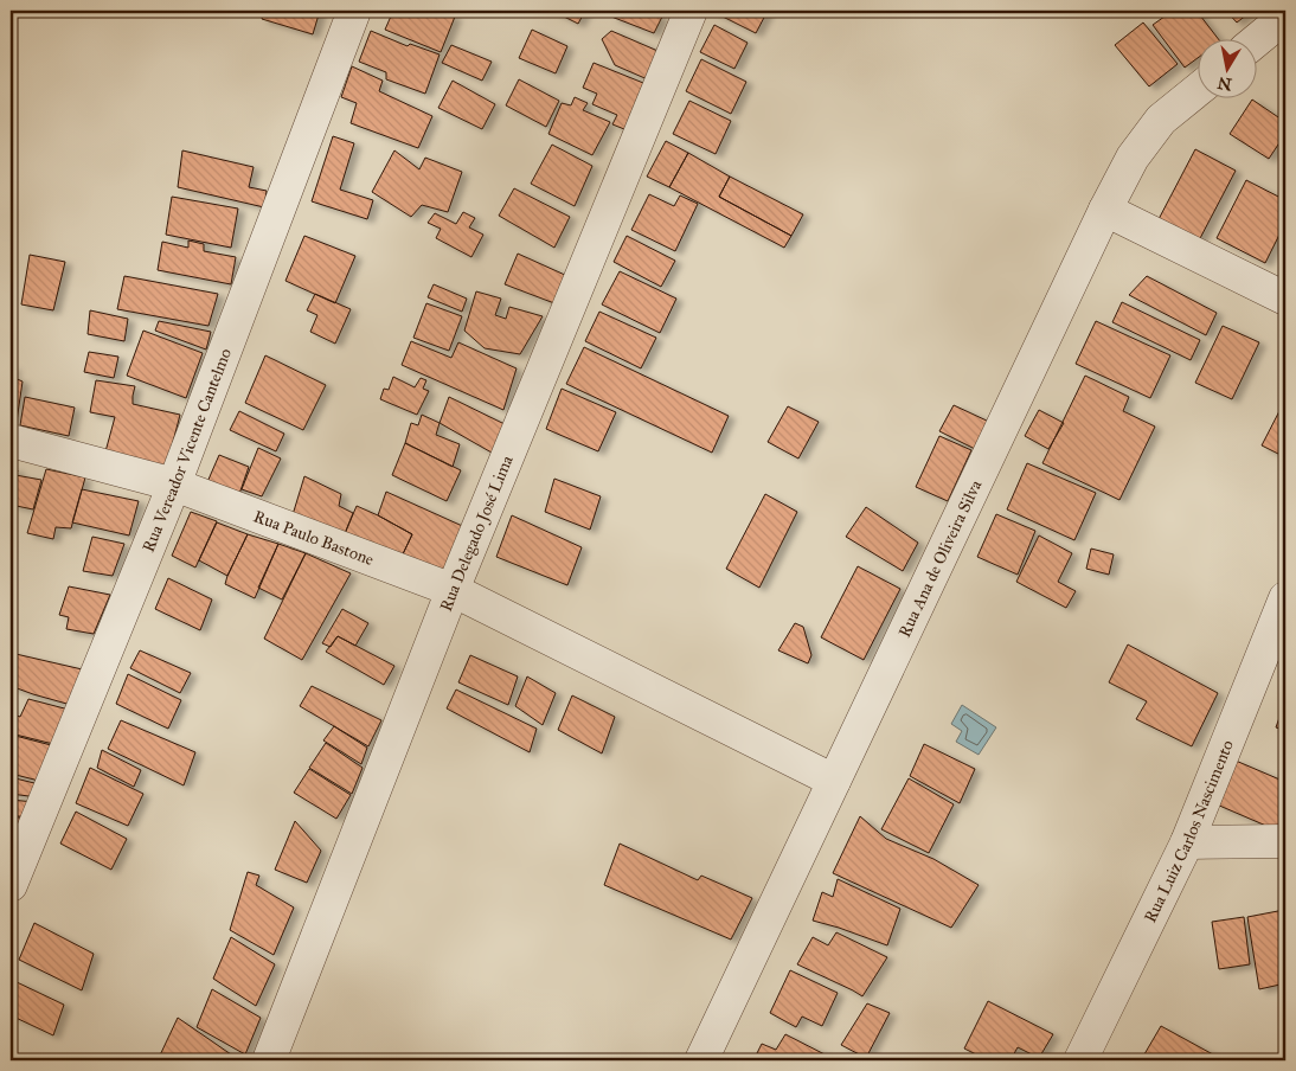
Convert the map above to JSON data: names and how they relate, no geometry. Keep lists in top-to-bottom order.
{
  "streets": {
    "street": [
      "Rua Vereador Vicente Cantelmo",
      "Rua Delegado José Lima",
      "Rua Paulo Bastone",
      "Rua Ana de Oliveira Silva",
      "Rua Luiz Carlos Nascimento"
    ]
  },
  "crossings": [
    ["Rua Vereador Vicente Cantelmo", "Rua Paulo Bastone"],
    ["Rua Delegado José Lima", "Rua Paulo Bastone"],
    ["Rua Paulo Bastone", "Rua Ana de Oliveira Silva"]
  ],
  "north": "bottom"
}
